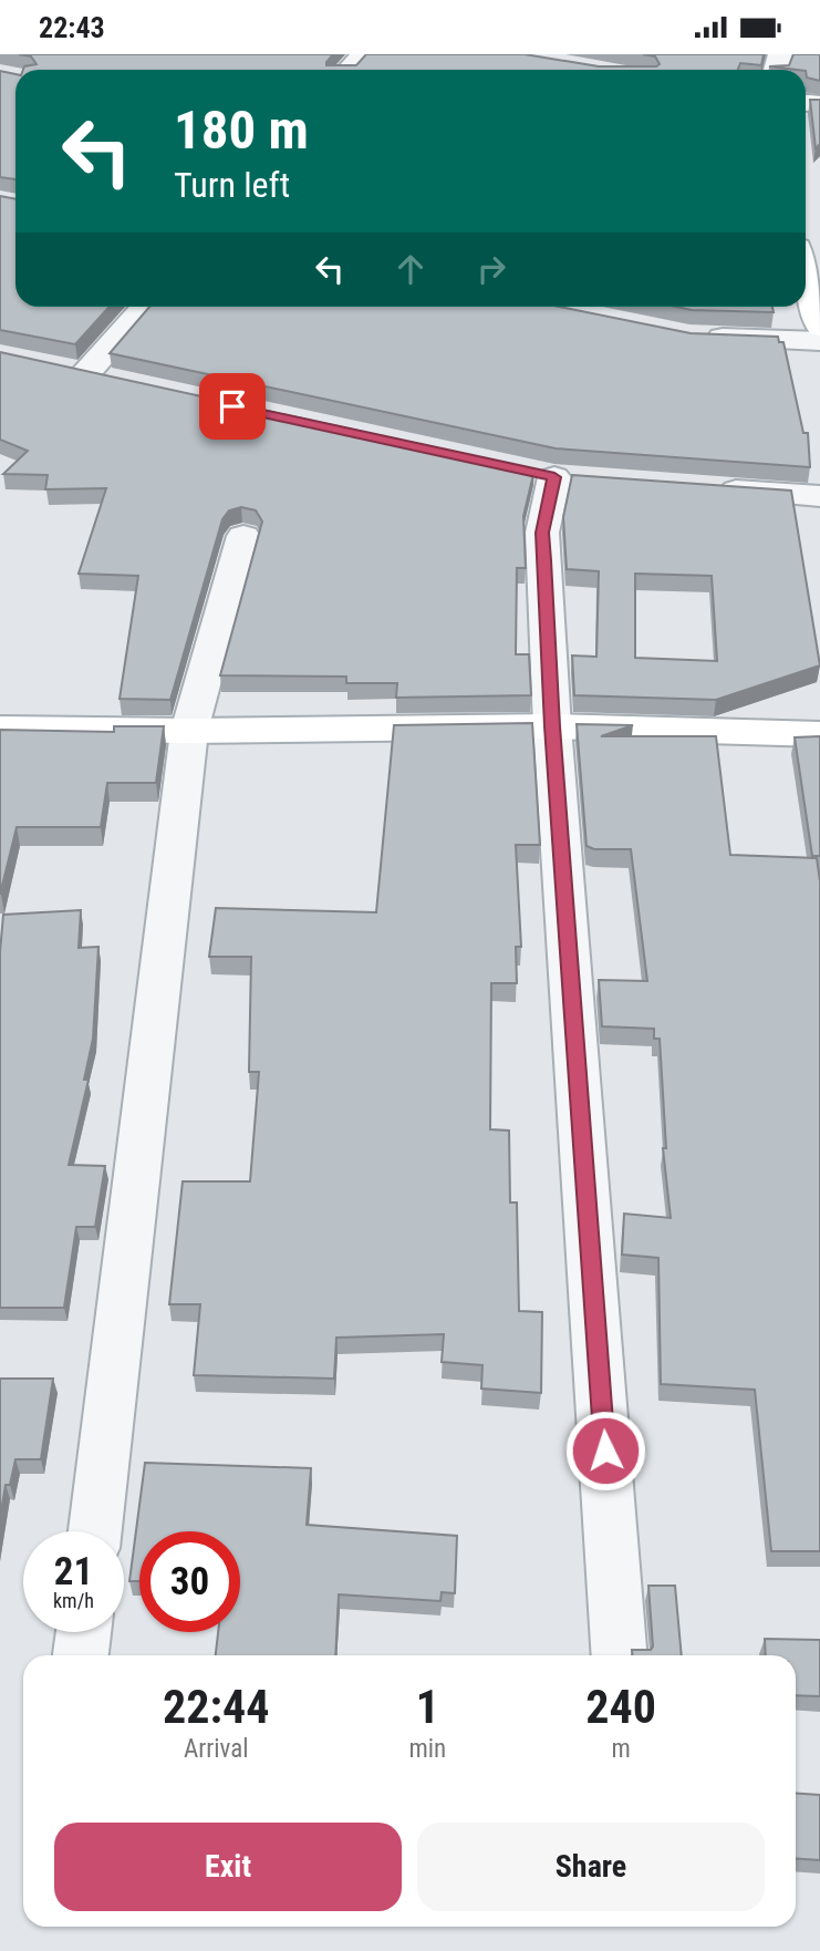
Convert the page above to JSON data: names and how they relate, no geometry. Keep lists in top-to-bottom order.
{
  "page": {
    "status": "22:43",
    "turn": ["180 m", "Turn left"],
    "speed": "21 km/h",
    "limit": "30",
    "eta": [
      "22:44",
      "Arrival",
      "1",
      "min",
      "240",
      "m"
    ],
    "buttons": ["Exit", "Share"]
  }
}
